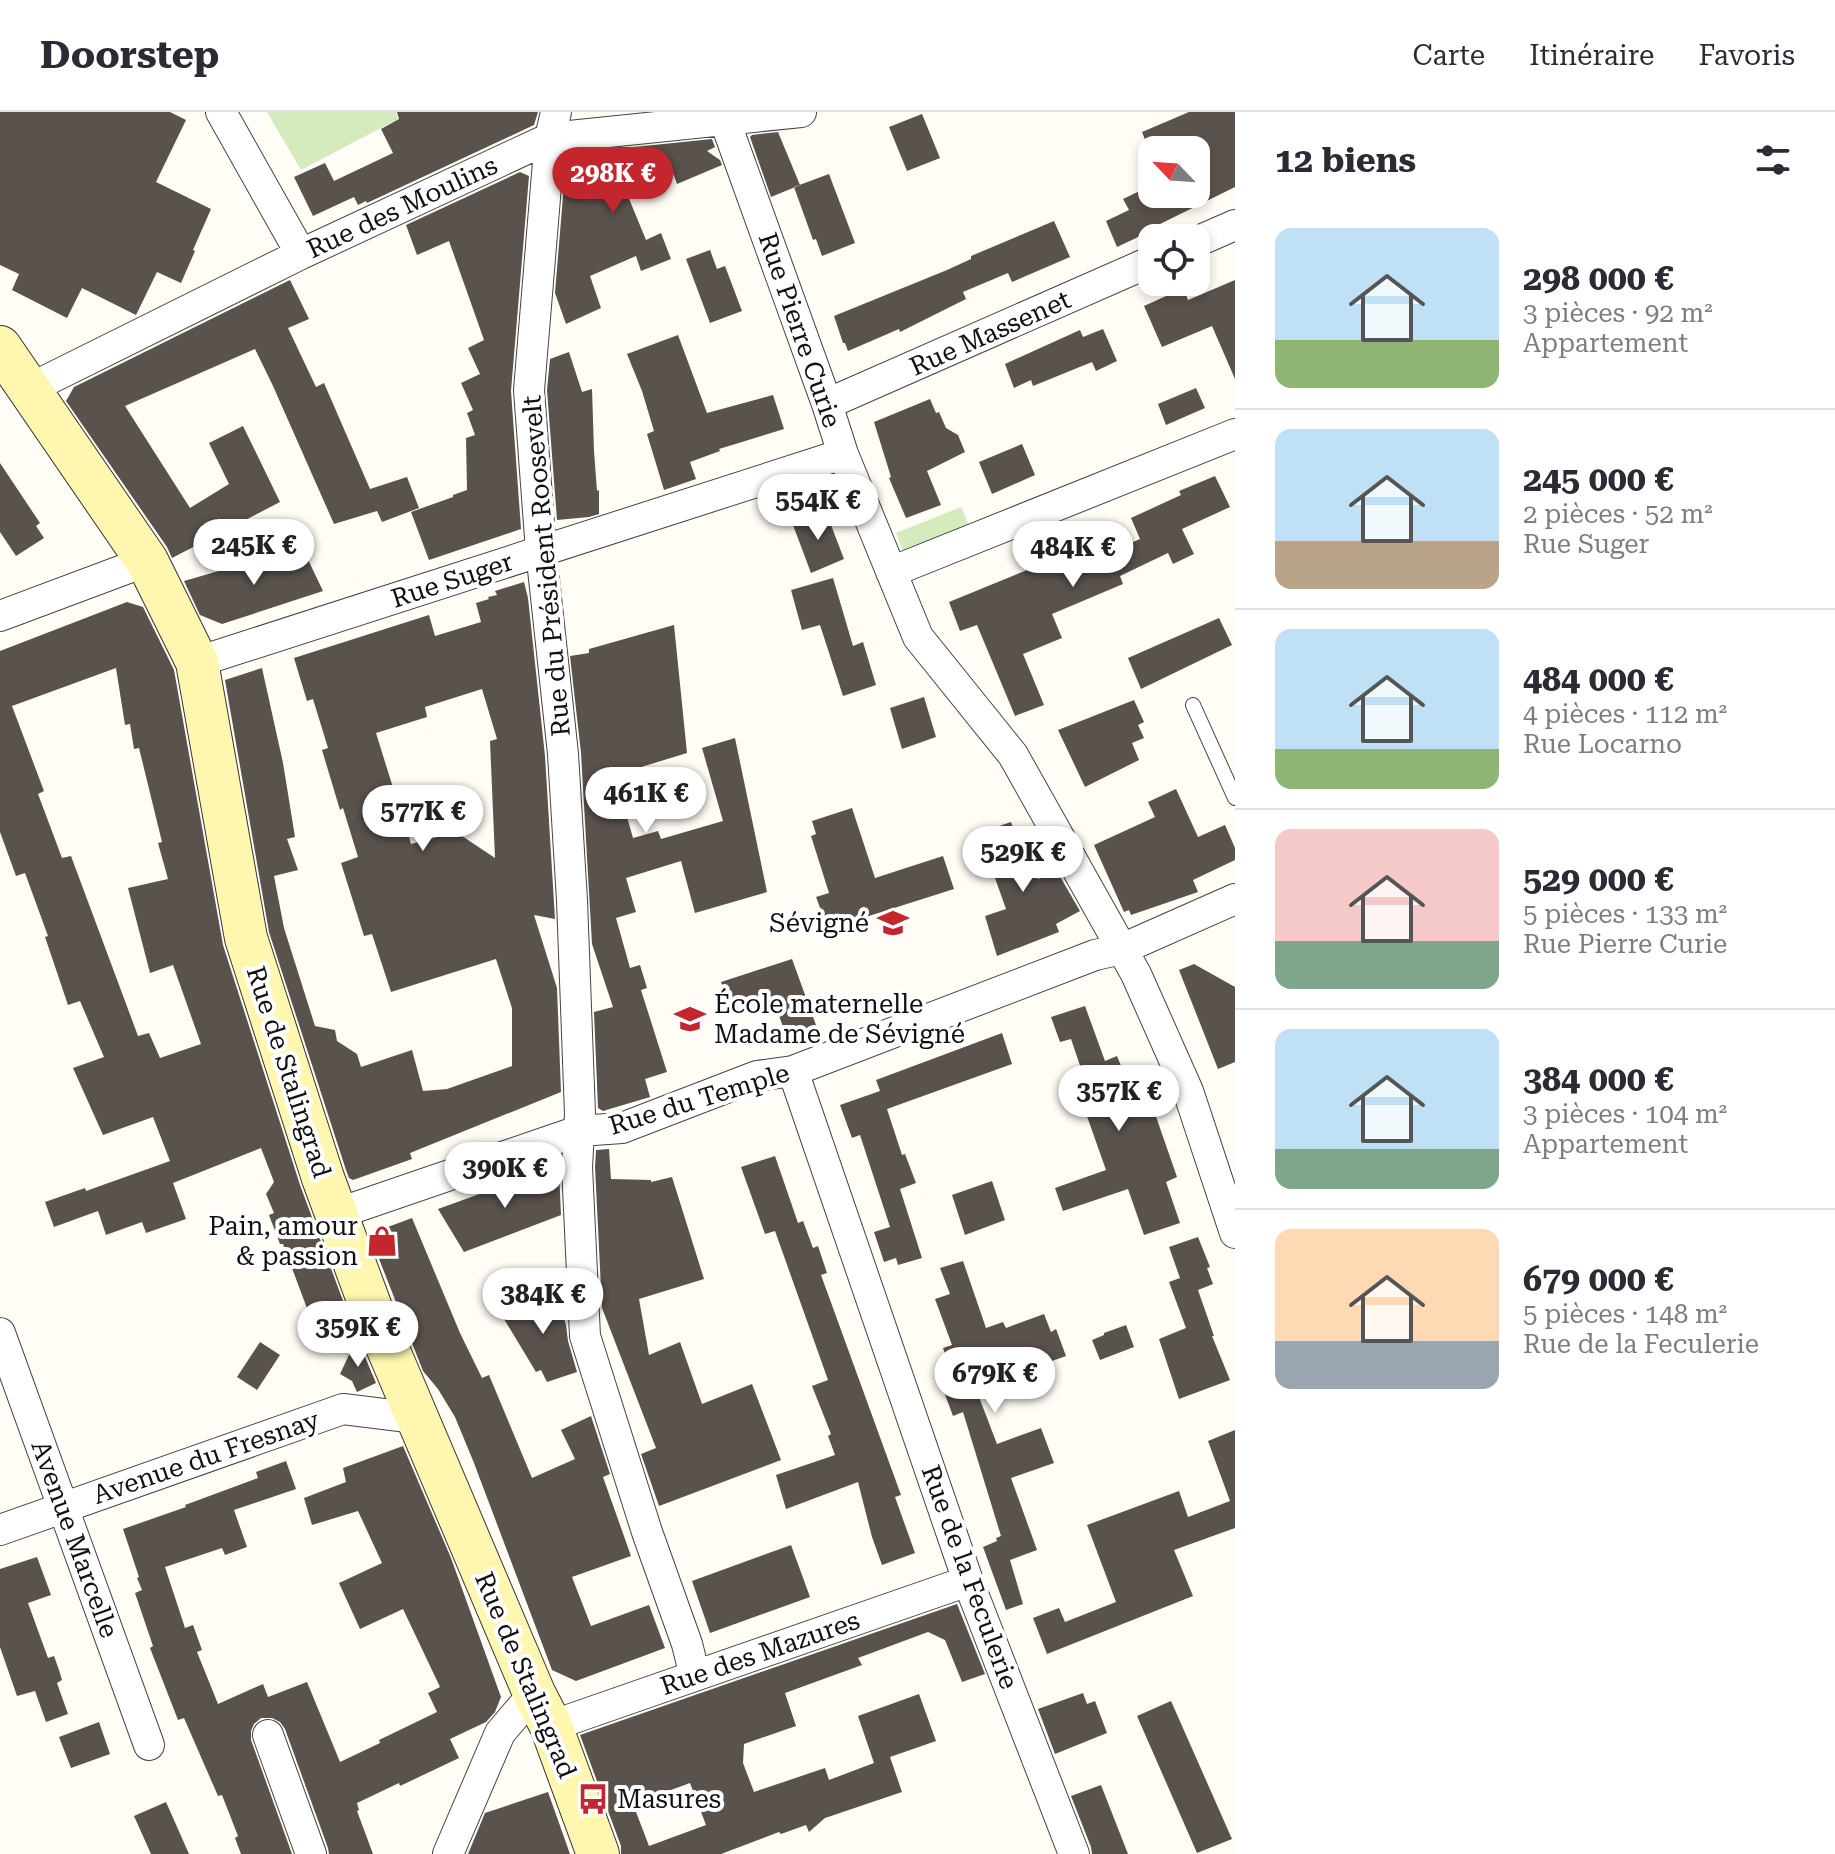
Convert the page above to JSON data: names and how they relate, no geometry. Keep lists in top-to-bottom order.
{
  "streets": {
    "main road": ["Rue de Stalingrad"],
    "street": [
      "Rue des Moulins",
      "Rue Pierre Curie",
      "Rue Massenet",
      "Rue du Président Roosevelt",
      "Rue Suger",
      "Rue du Temple",
      "Avenue du Fresnay",
      "Avenue Marcelle",
      "Rue de la Feculerie",
      "Rue des Mazures"
    ]
  },
  "crossings": [
    ["Rue des Moulins", "Rue Pierre Curie"],
    ["Rue des Moulins", "Rue du Président Roosevelt"],
    ["Rue des Moulins", "Rue de Stalingrad"],
    ["Rue Pierre Curie", "Rue Massenet"],
    ["Rue Pierre Curie", "Rue Suger"],
    ["Rue Pierre Curie", "Rue du Temple"],
    ["Rue du Président Roosevelt", "Rue Suger"],
    ["Rue du Président Roosevelt", "Rue du Temple"],
    ["Rue du Président Roosevelt", "Rue des Mazures"],
    ["Rue Suger", "Rue de Stalingrad"],
    ["Rue de Stalingrad", "Rue du Temple"],
    ["Rue de Stalingrad", "Avenue du Fresnay"],
    ["Rue de Stalingrad", "Rue des Mazures"],
    ["Rue du Temple", "Rue de la Feculerie"],
    ["Avenue du Fresnay", "Avenue Marcelle"],
    ["Rue de la Feculerie", "Rue des Mazures"]
  ],
  "places": {
    "school or university": ["Sévigné", "École maternelle Madame de Sévigné"],
    "shop": ["Pain, amour & passion"],
    "bus stop": ["Masures"]
  },
  "north": "top left",
  "page": {
    "header": "Doorstep",
    "nav": ["Carte", "Itinéraire", "Favoris"],
    "heading": "12 biens",
    "price": [
      "298K €",
      "554K €",
      "245K €",
      "484K €",
      "461K €",
      "577K €",
      "529K €",
      "357K €",
      "390K €",
      "384K €",
      "359K €",
      "679K €"
    ],
    "list": [
      {
        "name": "298 000 €",
        "note": "3 pièces · 92 m² · Appartement"
      },
      {
        "name": "245 000 €",
        "note": "2 pièces · 52 m² · Rue Suger"
      },
      {
        "name": "484 000 €",
        "note": "4 pièces · 112 m² · Rue Locarno"
      },
      {
        "name": "529 000 €",
        "note": "5 pièces · 133 m² · Rue Pierre Curie"
      },
      {
        "name": "384 000 €",
        "note": "3 pièces · 104 m² · Appartement"
      },
      {
        "name": "679 000 €",
        "note": "5 pièces · 148 m² · Rue de la Feculerie"
      }
    ]
  }
}
